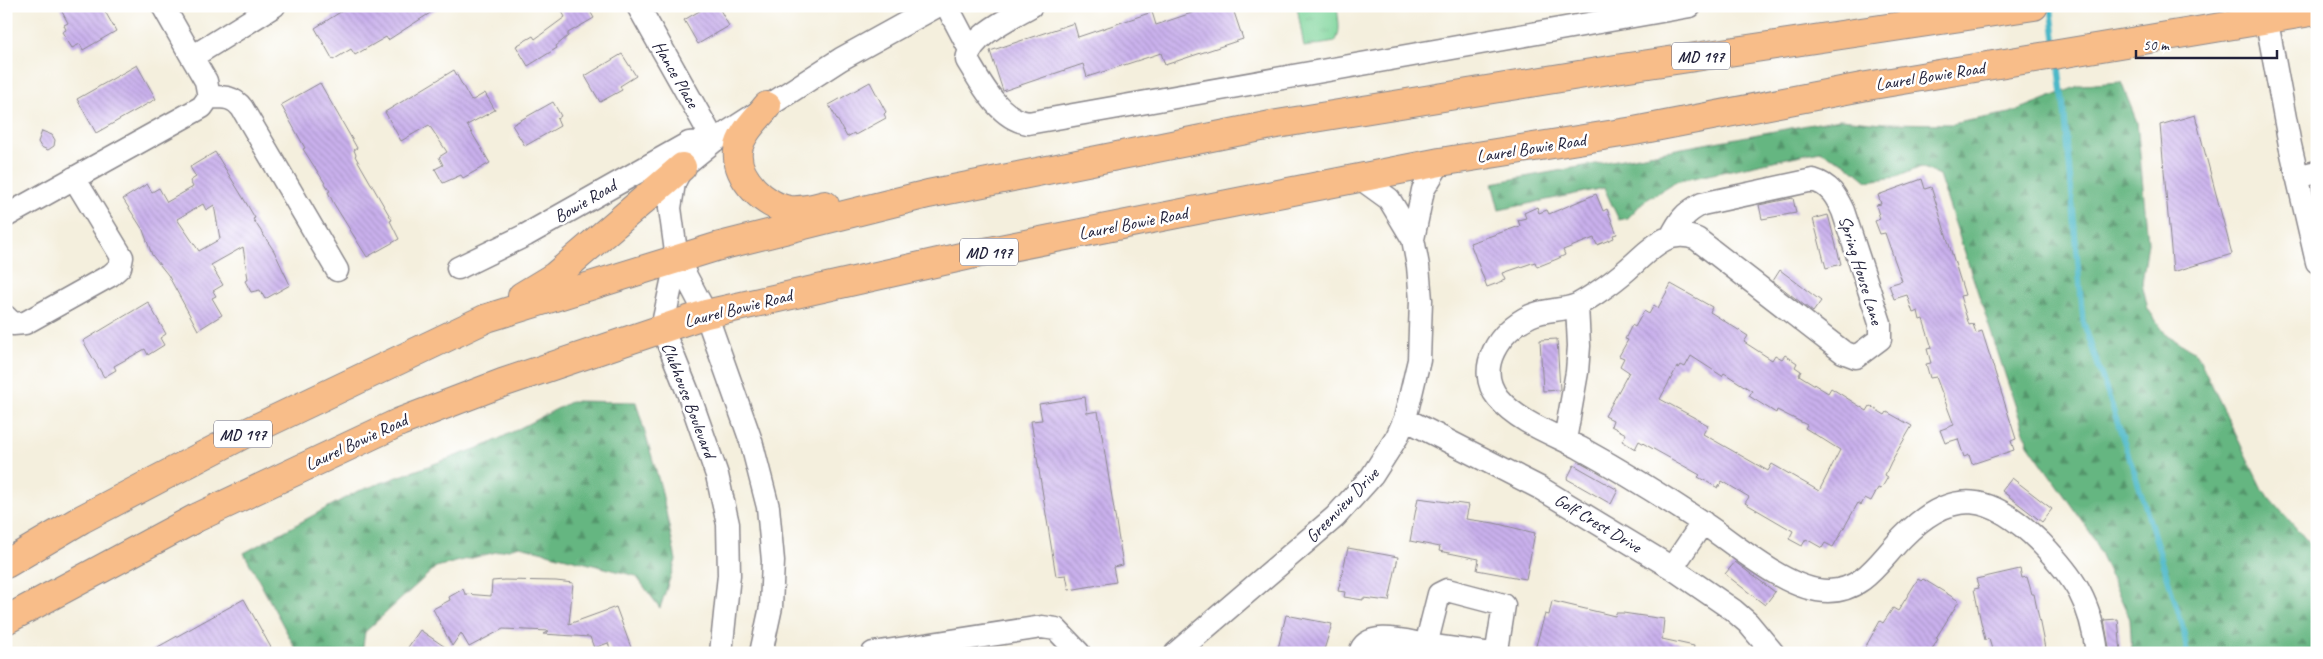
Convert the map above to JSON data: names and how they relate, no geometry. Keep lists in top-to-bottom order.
{
  "streets": {
    "main road": ["MD 197", "Laurel Bowie Road"],
    "street": [
      "Hance Place",
      "Bowie Road",
      "Spring House Lane",
      "Clubhouse Boulevard",
      "Greenview Drive",
      "Golf Crest Drive"
    ]
  },
  "crossings": [
    ["MD 197", "Clubhouse Boulevard"],
    ["Hance Place", "Bowie Road"],
    ["Laurel Bowie Road", "Clubhouse Boulevard"],
    ["Laurel Bowie Road", "Greenview Drive"],
    ["Greenview Drive", "Golf Crest Drive"]
  ],
  "scale_bar": "50 m"
}
